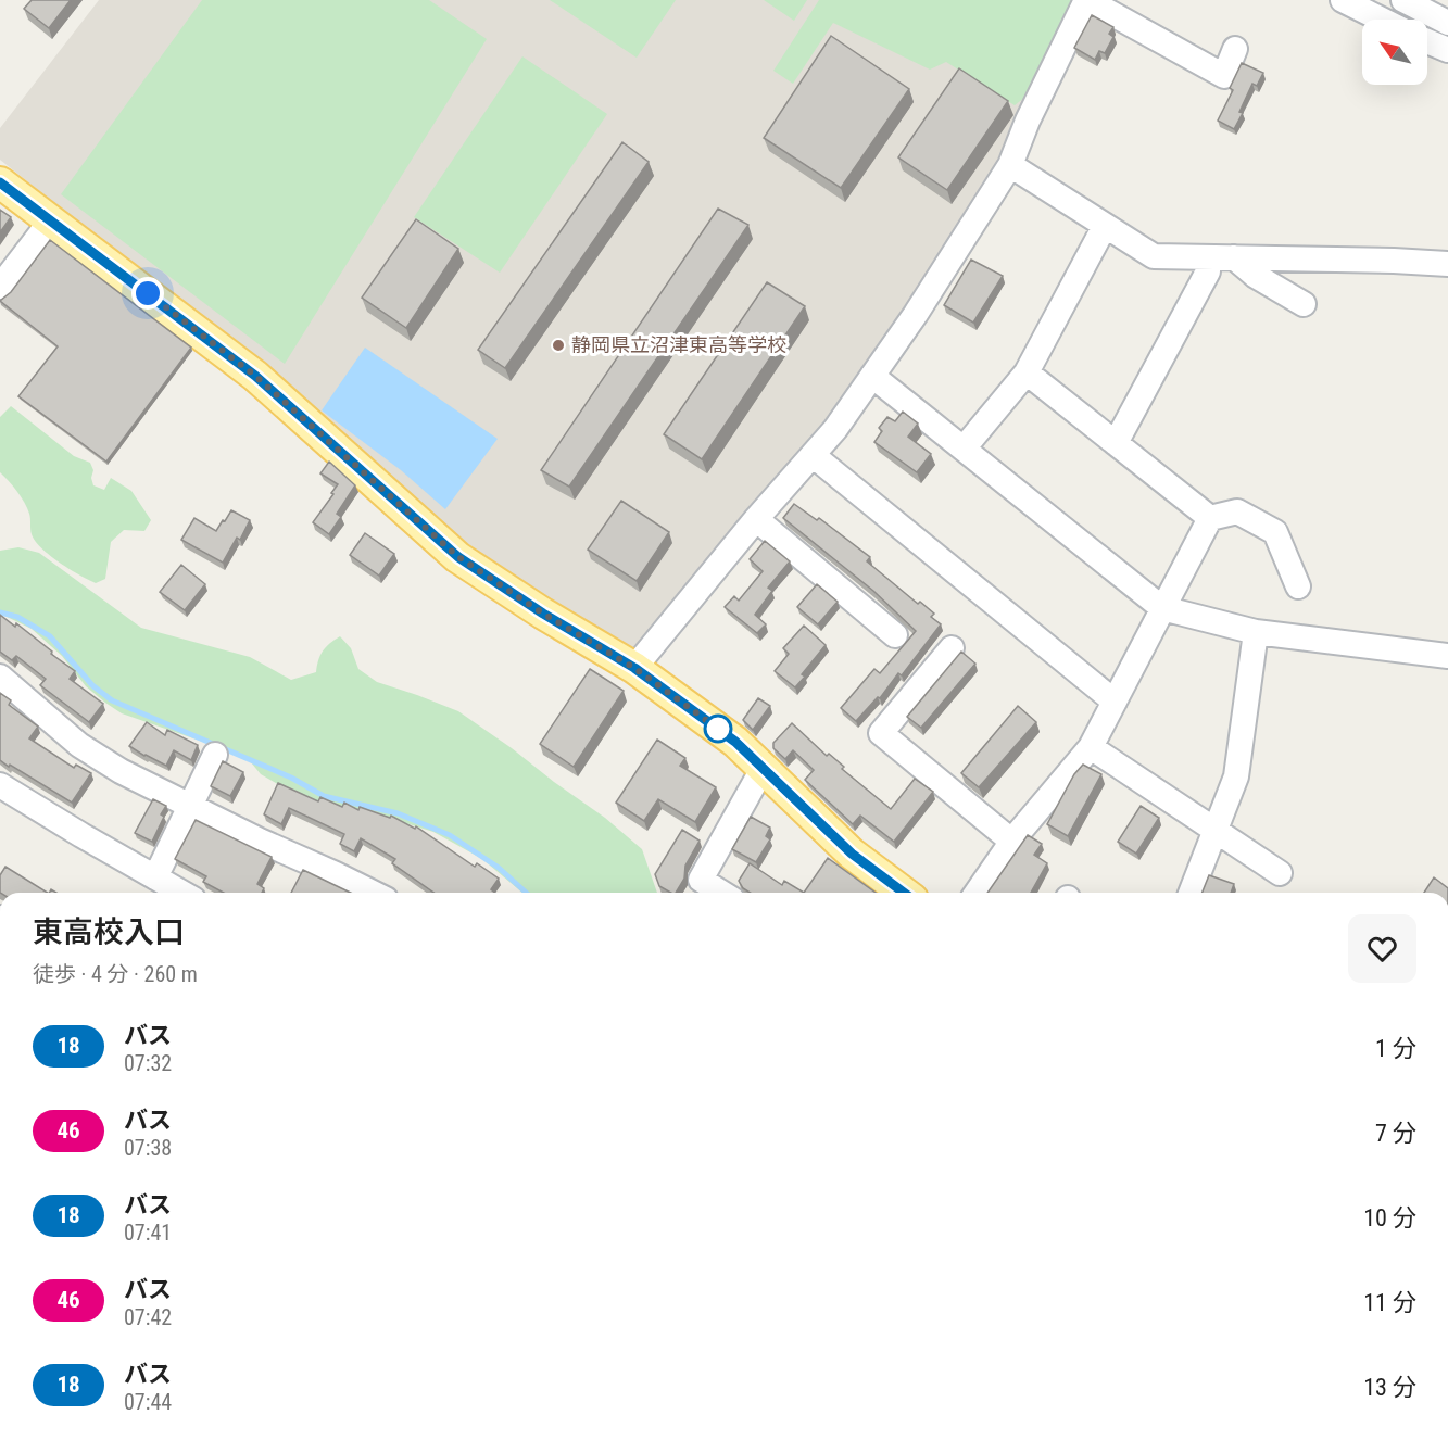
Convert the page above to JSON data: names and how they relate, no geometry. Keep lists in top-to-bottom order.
{
  "places": ["静岡県立沼津東高等学校"],
  "lines": ["bus line 18"],
  "north": "top left",
  "page": {
    "heading": ["東高校入口", "徒歩 · 4 分 · 260 m"],
    "list": [
      {
        "mark": "18",
        "name": "バス",
        "note": "07:32",
        "value": "1 分"
      },
      {
        "mark": "46",
        "name": "バス",
        "note": "07:38",
        "value": "7 分"
      },
      {
        "mark": "18",
        "name": "バス",
        "note": "07:41",
        "value": "10 分"
      },
      {
        "mark": "46",
        "name": "バス",
        "note": "07:42",
        "value": "11 分"
      },
      {
        "mark": "18",
        "name": "バス",
        "note": "07:44",
        "value": "13 分"
      }
    ]
  }
}
